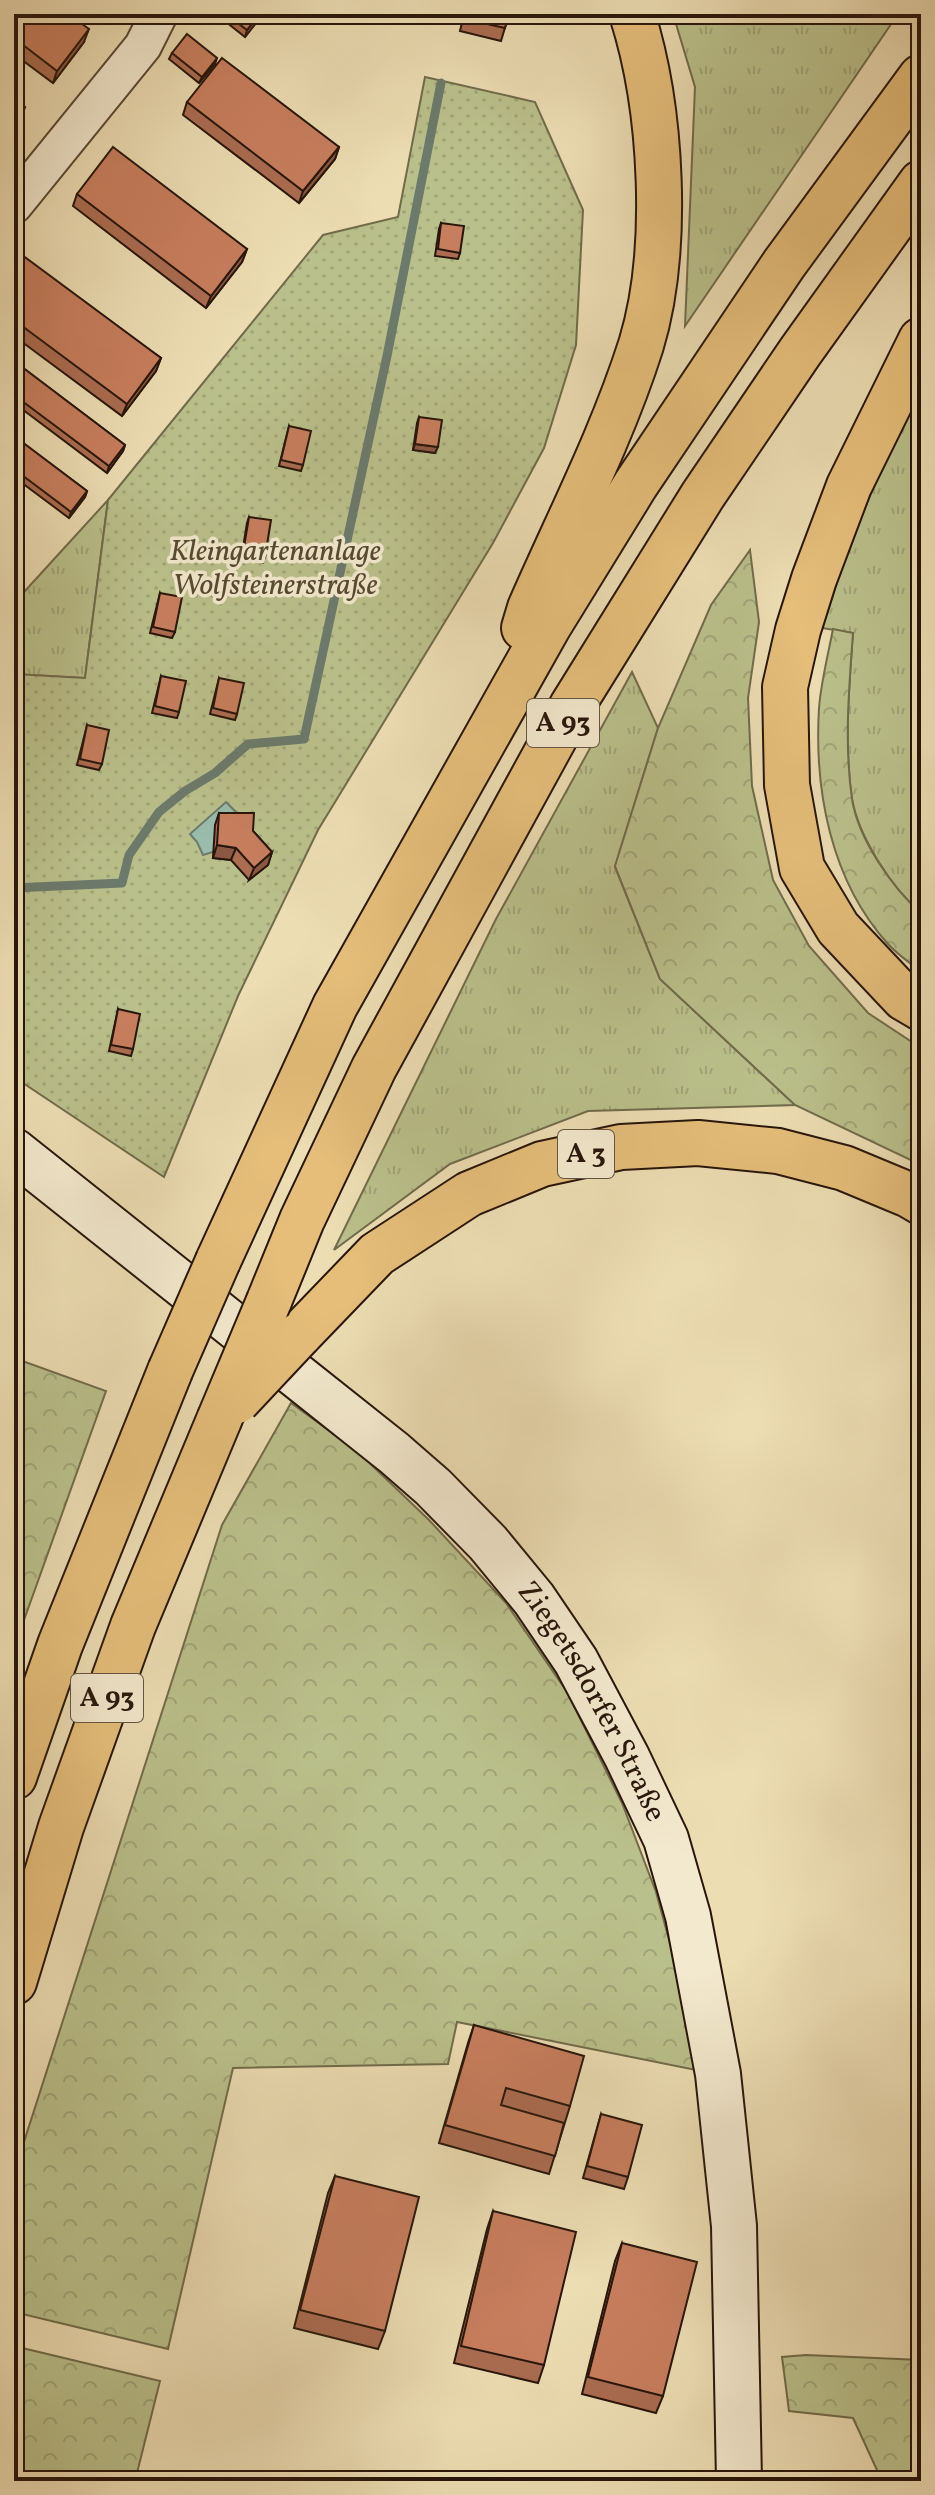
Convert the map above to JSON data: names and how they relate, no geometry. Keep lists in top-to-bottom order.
{
  "streets": {
    "highway": ["A 93", "A 3"],
    "street": ["Ziegetsdorfer Straße"]
  },
  "crossings": [
    ["A 93", "A 3"]
  ],
  "parks": ["Kleingartenanlage Wolfsteinerstraße"]
}
